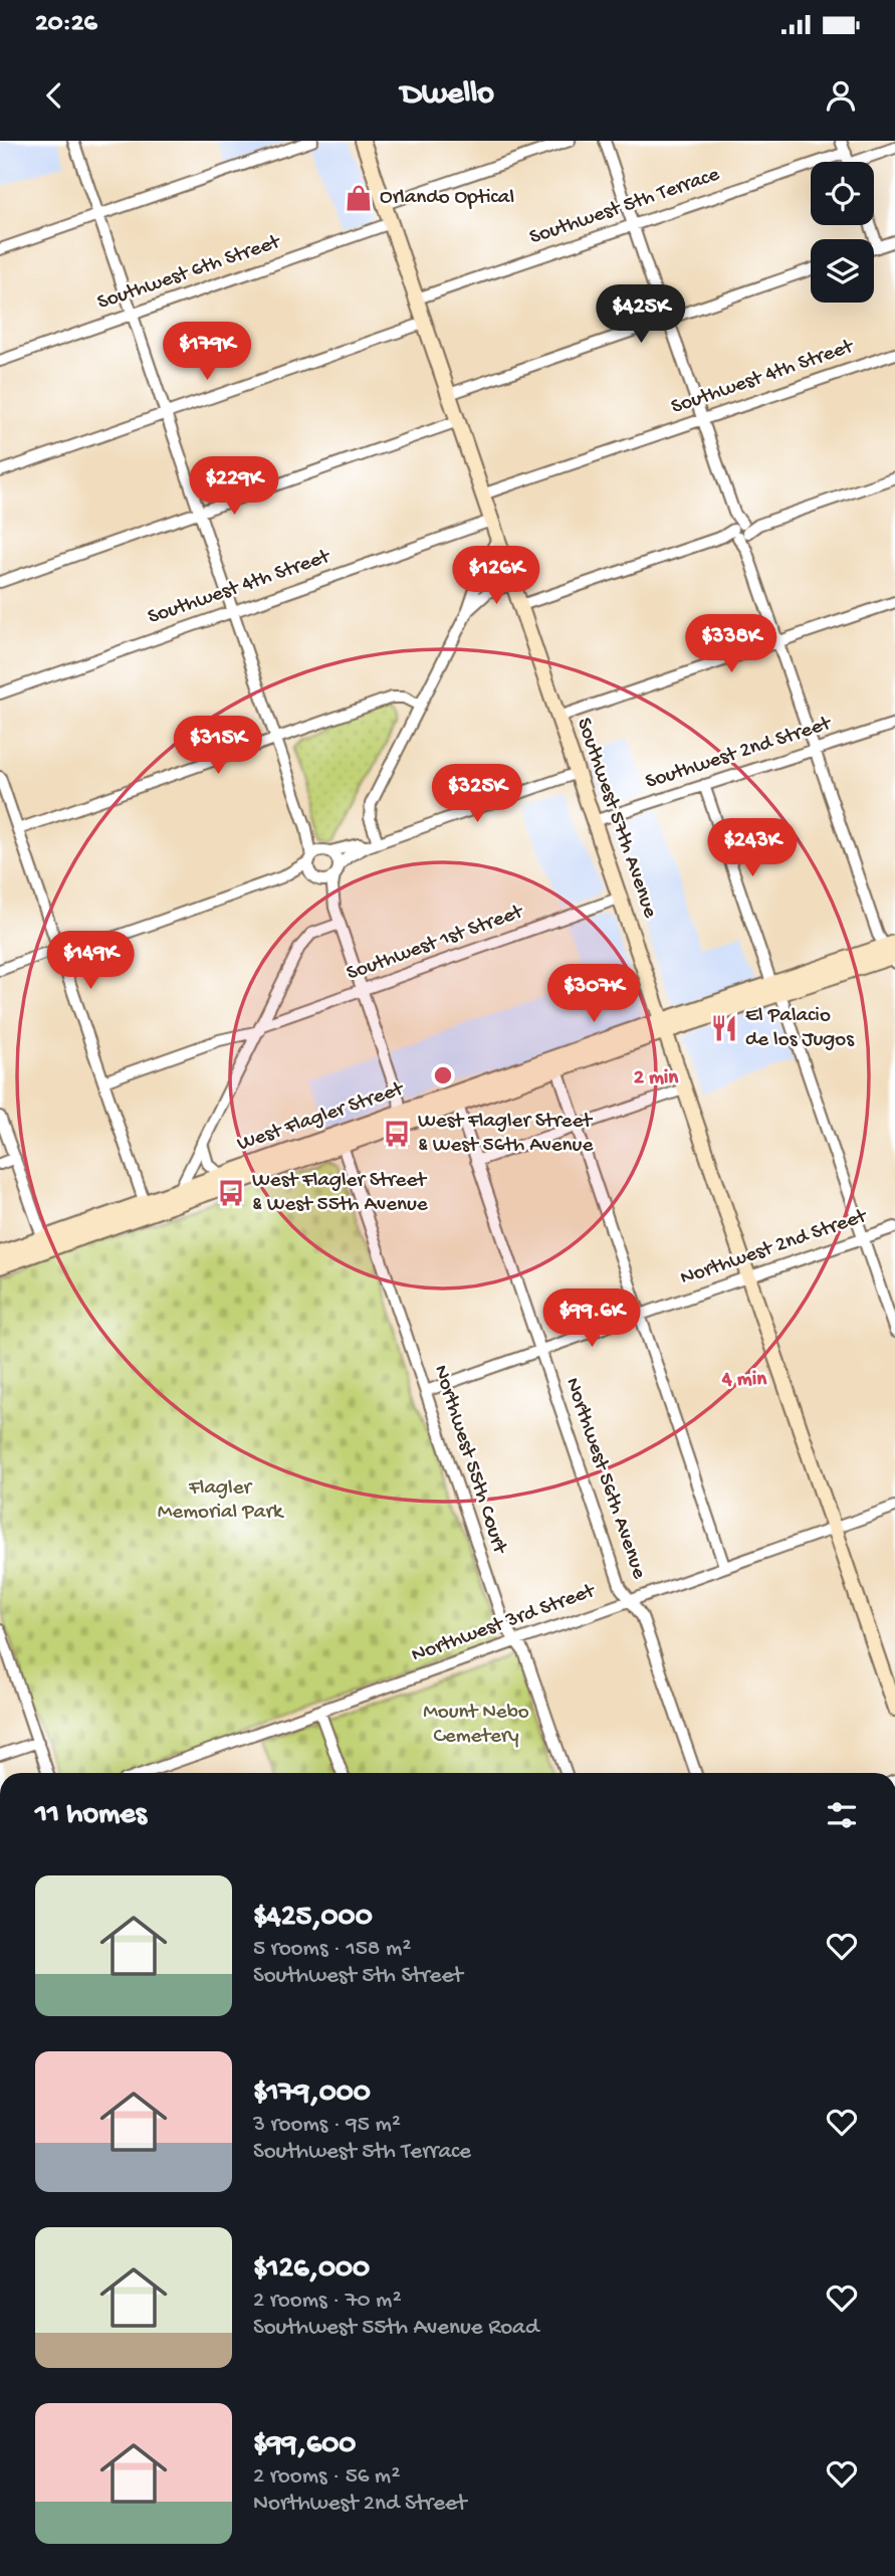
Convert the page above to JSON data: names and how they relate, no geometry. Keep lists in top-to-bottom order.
{
  "streets": {
    "main road": ["Southwest 57th Avenue", "West Flagler Street"],
    "street": [
      "Southwest 5th Terrace",
      "Southwest 6th Street",
      "Southwest 4th Street",
      "Southwest 2nd Street",
      "Southwest 1st Street",
      "Northwest 2nd Street",
      "Northwest 55th Court",
      "Northwest 56th Avenue",
      "Northwest 3rd Street"
    ]
  },
  "crossings": [
    ["Southwest 5th Terrace", "Southwest 57th Avenue"],
    ["Southwest 6th Street", "Southwest 57th Avenue"],
    ["Southwest 4th Street", "Southwest 57th Avenue"],
    ["Southwest 2nd Street", "Southwest 57th Avenue"],
    ["Southwest 57th Avenue", "Southwest 1st Street"],
    ["Southwest 57th Avenue", "West Flagler Street"],
    ["Southwest 57th Avenue", "Northwest 2nd Street"],
    ["Southwest 57th Avenue", "Northwest 3rd Street"],
    ["West Flagler Street", "Northwest 55th Court"],
    ["West Flagler Street", "Northwest 56th Avenue"],
    ["Northwest 2nd Street", "Northwest 55th Court"],
    ["Northwest 2nd Street", "Northwest 56th Avenue"],
    ["Northwest 55th Court", "Northwest 3rd Street"],
    ["Northwest 56th Avenue", "Northwest 3rd Street"]
  ],
  "parks": ["Flagler Memorial Park", "Mount Nebo Cemetery"],
  "places": {
    "shop": ["Orlando Optical"],
    "restaurant": ["El Palacio de los Jugos"],
    "bus stop": ["West Flagler Street & West 56th Avenue", "West Flagler Street & West 55th Avenue"]
  },
  "page": {
    "status": "20:26",
    "header": "Dwello",
    "price": [
      "$425K",
      "$179K",
      "$229K",
      "$126K",
      "$338K",
      "$315K",
      "$325K",
      "$243K",
      "$149K",
      "$307K",
      "$99.6K"
    ],
    "heading": "11 homes",
    "list": [
      {
        "name": "$425,000",
        "note": "5 rooms · 158 m² · Southwest 5th Street"
      },
      {
        "name": "$179,000",
        "note": "3 rooms · 95 m² · Southwest 5th Terrace"
      },
      {
        "name": "$126,000",
        "note": "2 rooms · 70 m² · Southwest 55th Avenue Road"
      },
      {
        "name": "$99,600",
        "note": "2 rooms · 56 m² · Northwest 2nd Street"
      }
    ]
  },
  "rings": ["2 min", "4 min"]
}
